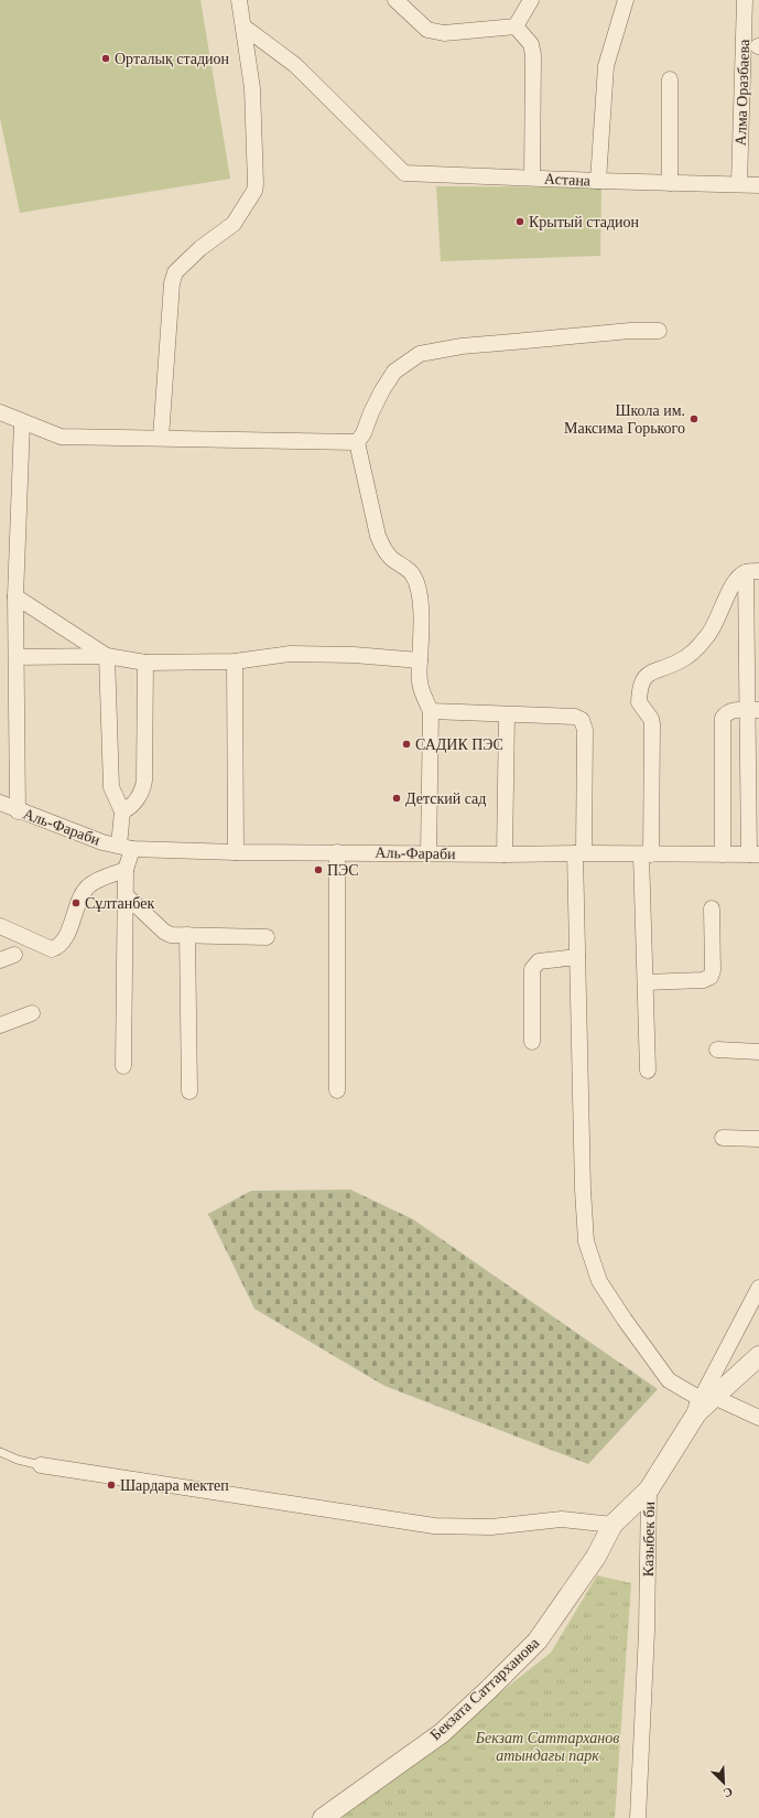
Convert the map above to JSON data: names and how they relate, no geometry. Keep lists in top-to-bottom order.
{
  "streets": {
    "street": [
      "Алма Оразбаева",
      "Астана",
      "Аль-Фараби",
      "Казыбек би",
      "Бекзата Саттарханова"
    ]
  },
  "crossings": [
    ["Алма Оразбаева", "Астана"],
    ["Казыбек би", "Бекзата Саттарханова"]
  ],
  "parks": ["Бекзат Саттарханов атындағы парк"],
  "places": [
    "Орталық стадион",
    "Крытый стадион",
    "Школа им. Максима Горького",
    "САДИК ПЭС",
    "Детский сад",
    "ПЭС",
    "Сұлтанбек",
    "Шардара мектеп"
  ],
  "north": "bottom right"
}
